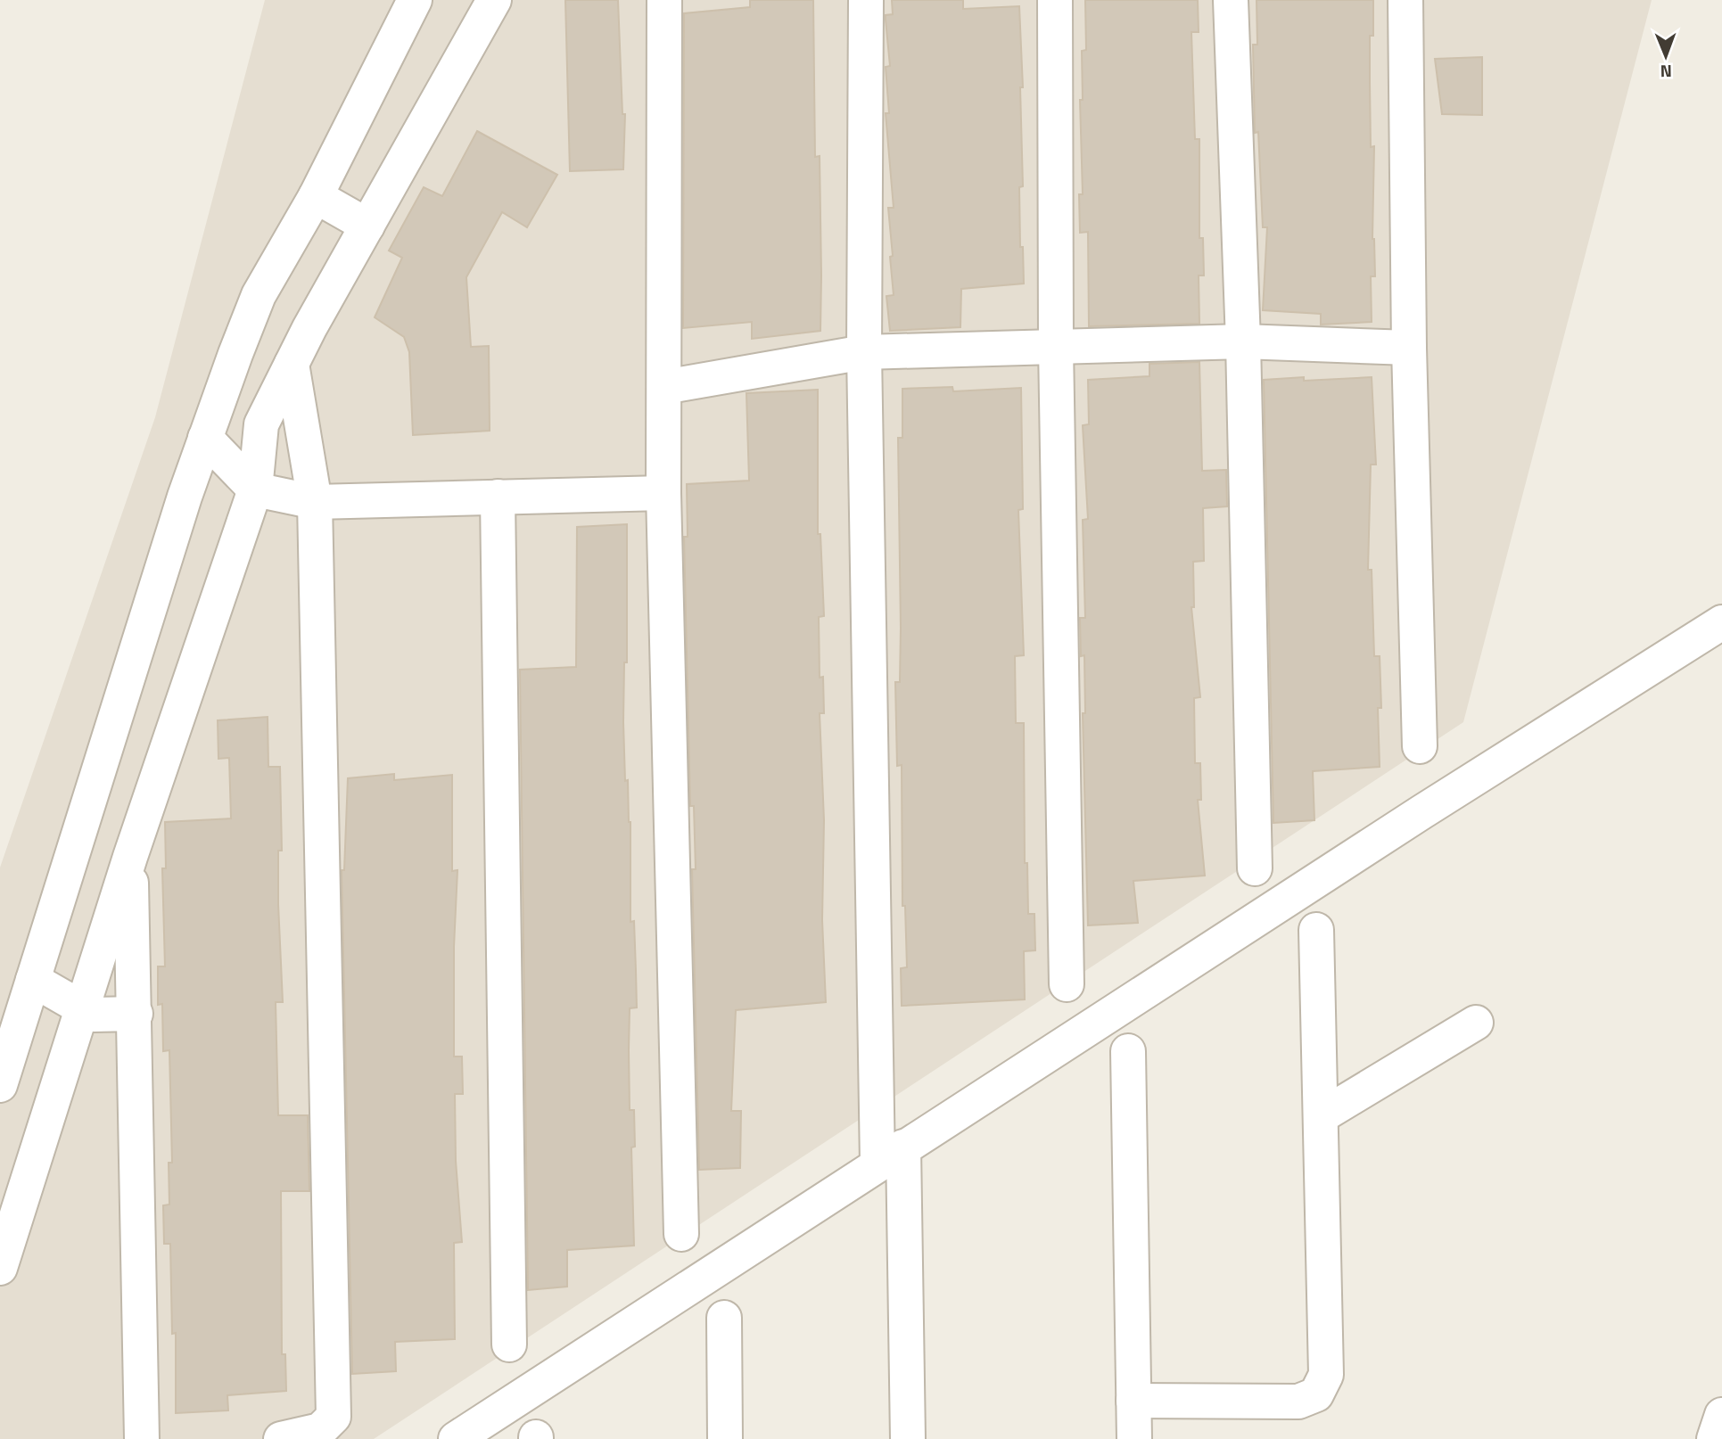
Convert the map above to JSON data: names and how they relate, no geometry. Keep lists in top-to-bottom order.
{
  "north": "bottom"
}
